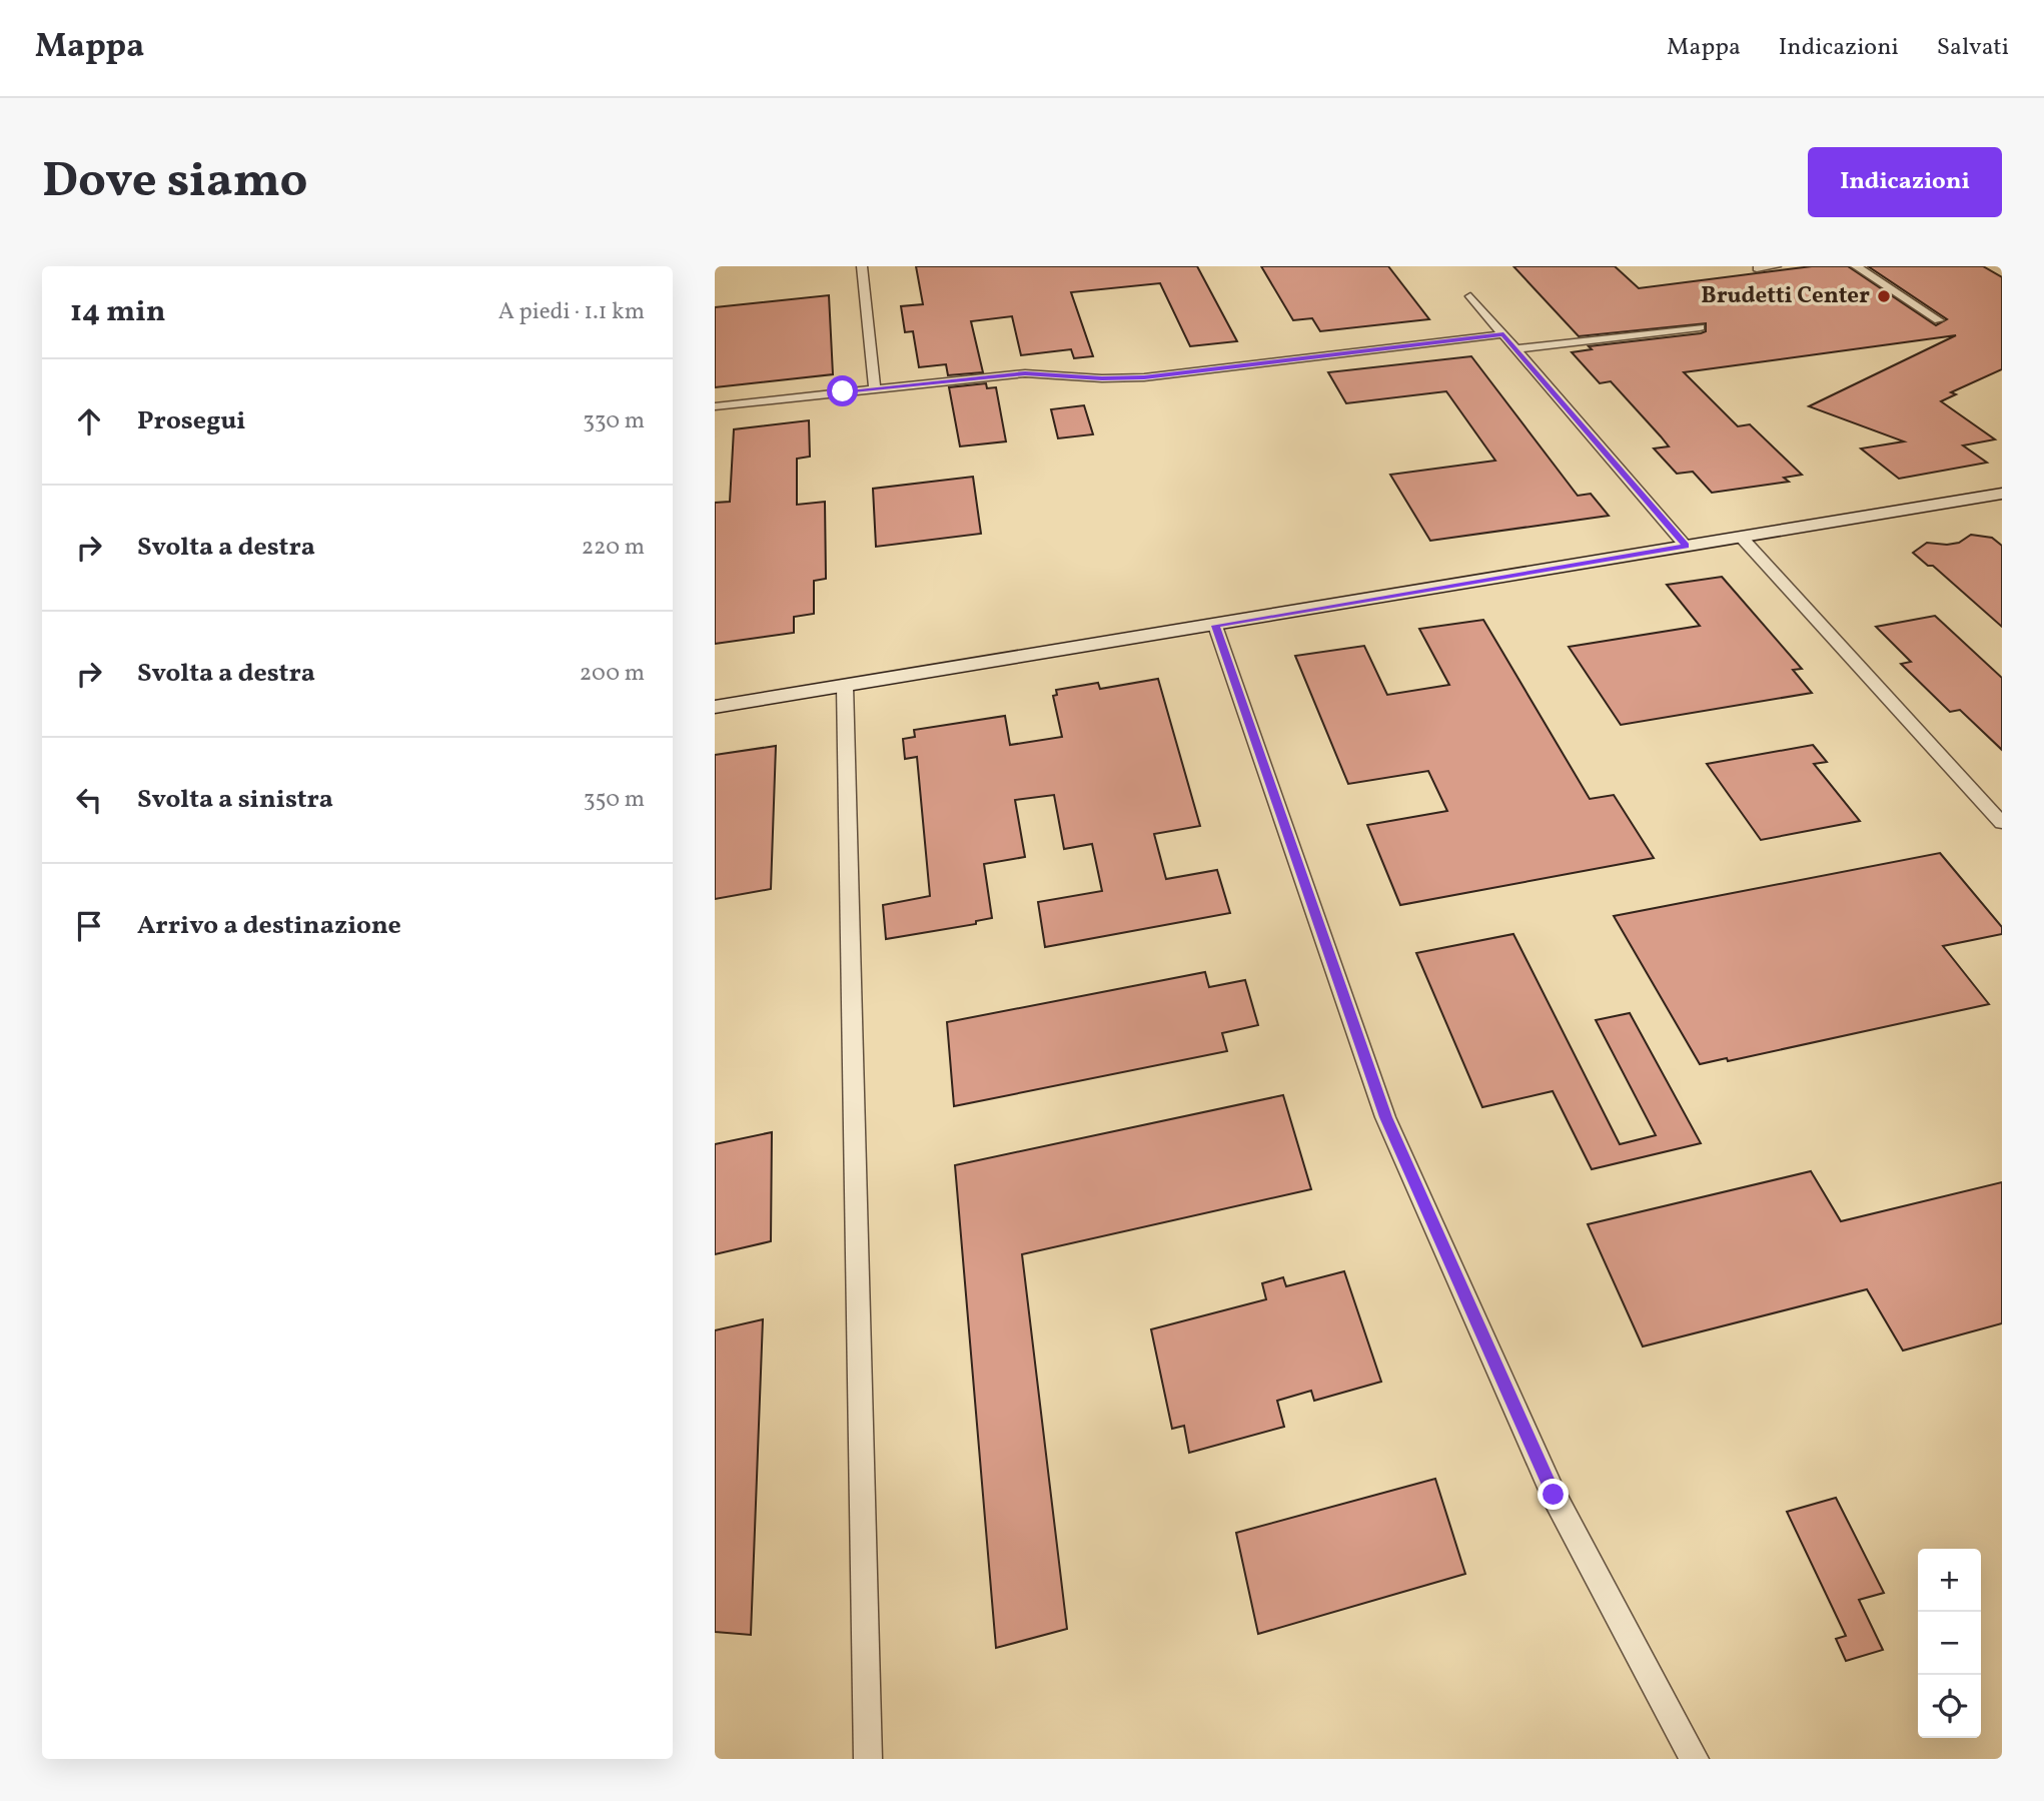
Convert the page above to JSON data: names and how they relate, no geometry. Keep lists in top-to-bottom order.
{
  "places": ["Brudetti Center"],
  "page": {
    "header": "Mappa",
    "nav": ["Mappa", "Indicazioni", "Salvati"],
    "buttons": "Indicazioni",
    "title": "Dove siamo",
    "heading": ["14 min", "A piedi · 1.1 km"],
    "list": [
      ["Prosegui", "330 m"],
      ["Svolta a destra", "220 m"],
      ["Svolta a destra", "200 m"],
      ["Svolta a sinistra", "350 m"],
      "Arrivo a destinazione"
    ],
    "map_buttons": ["+", "−"]
  }
}
